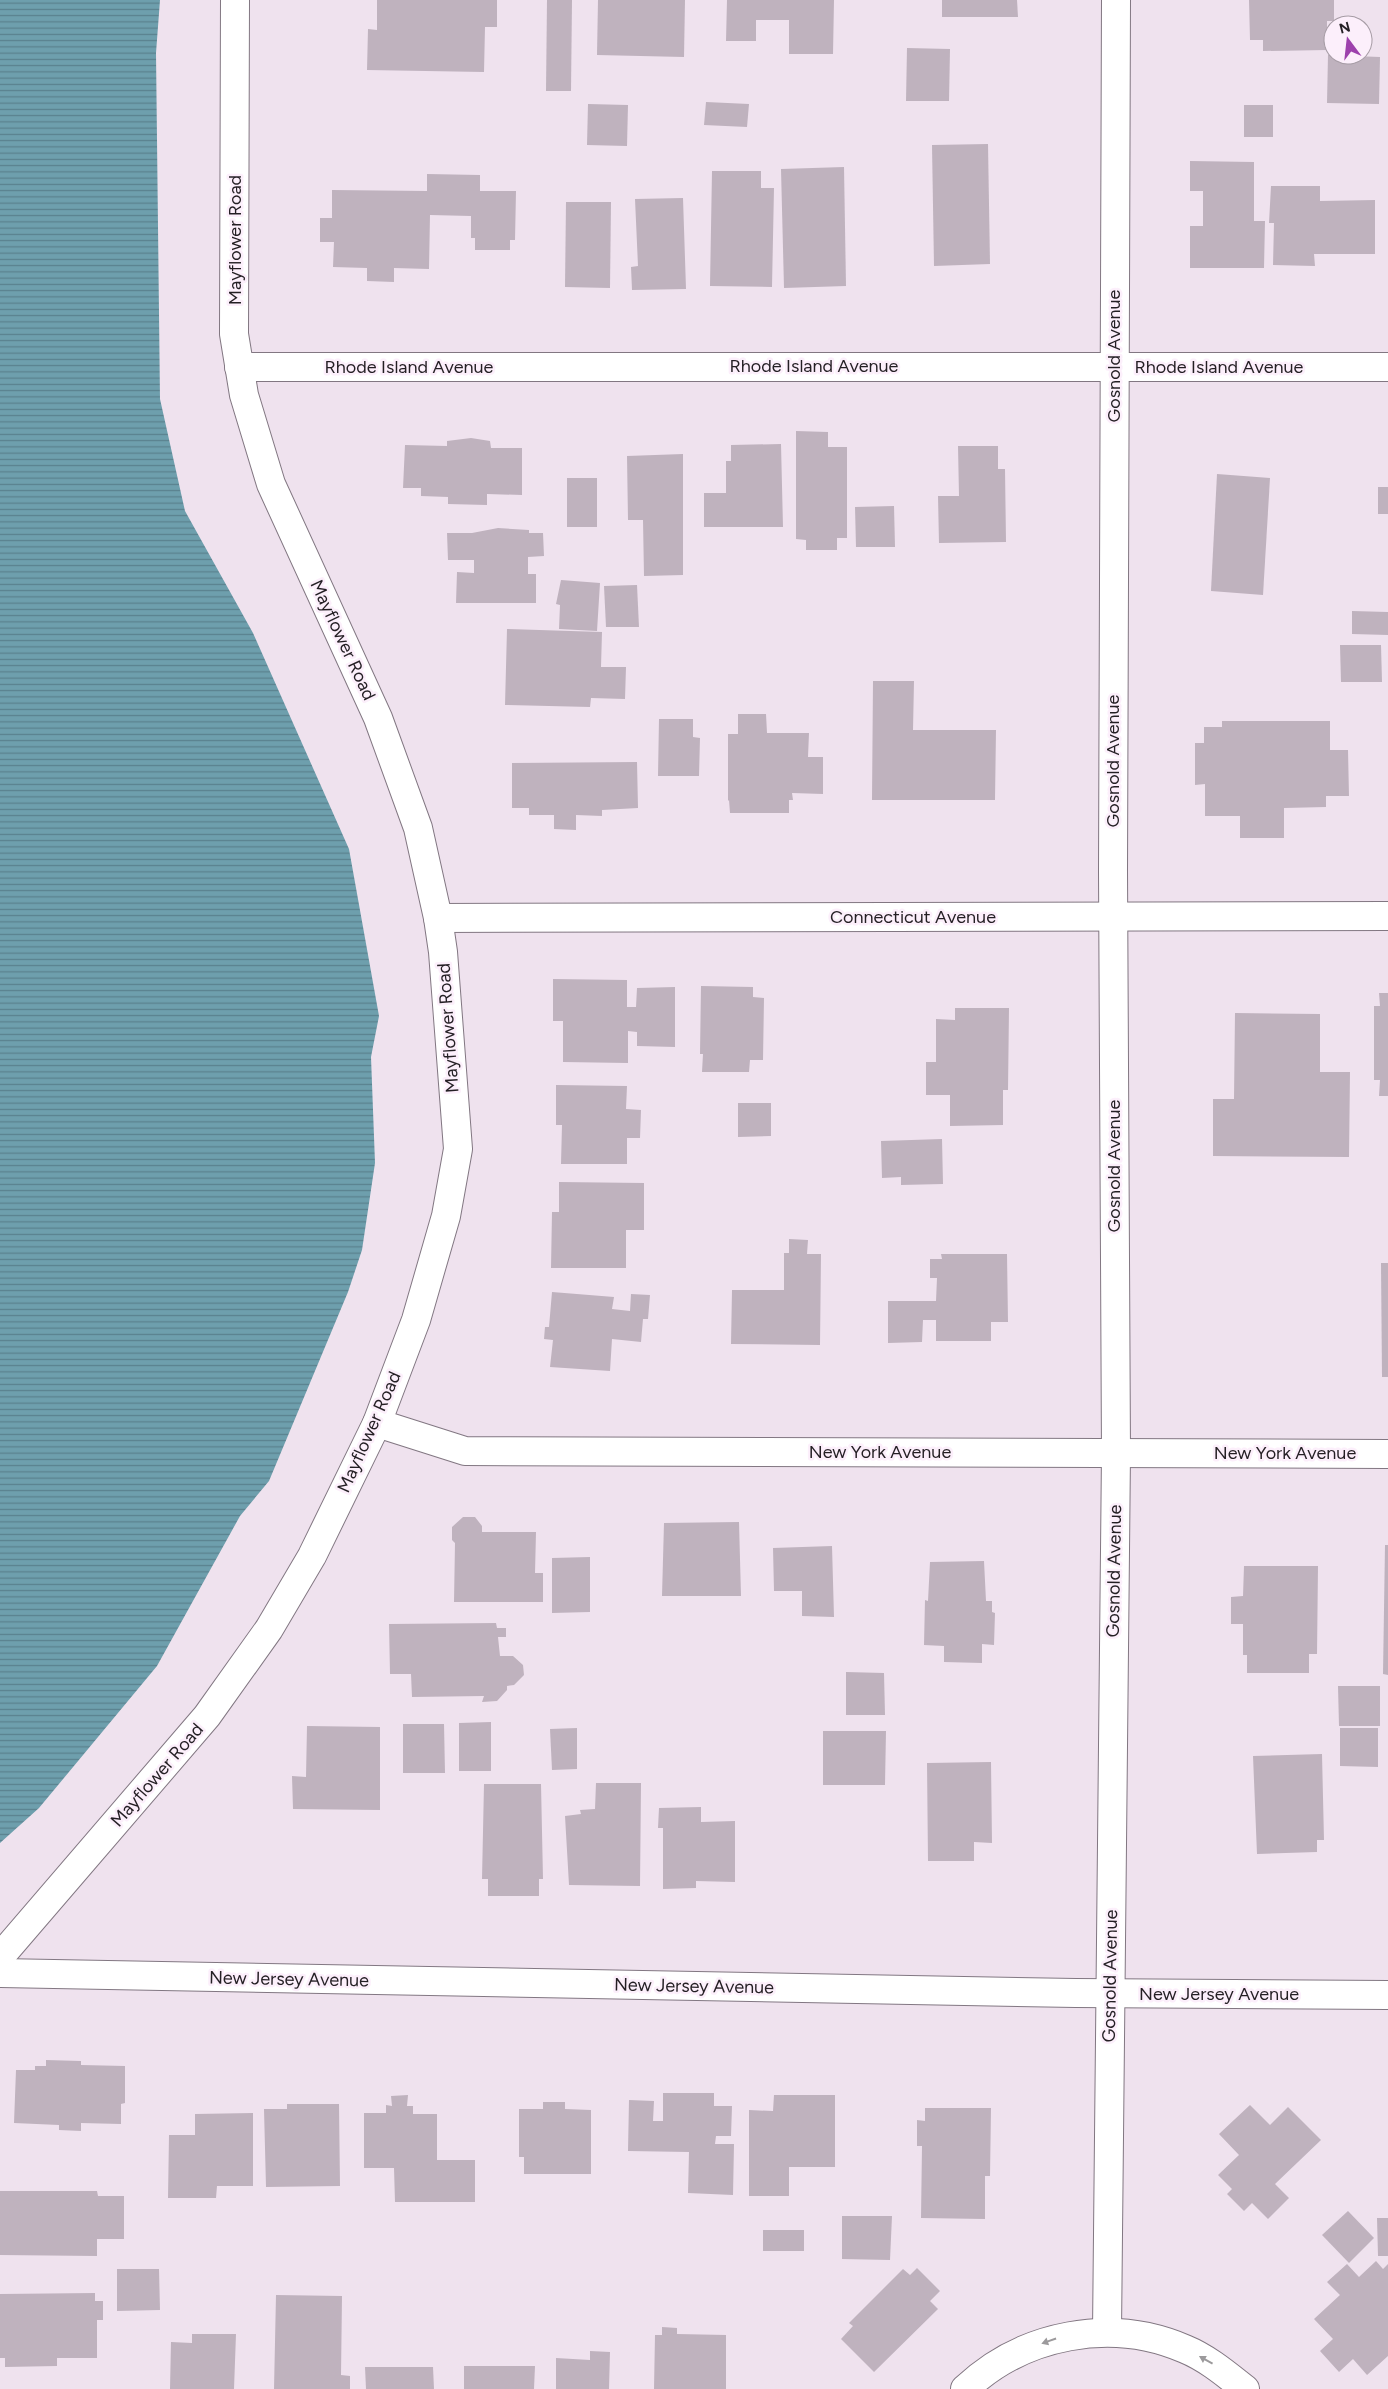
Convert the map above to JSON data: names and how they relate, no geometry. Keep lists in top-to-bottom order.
{
  "streets": {
    "street": [
      "Mayflower Road",
      "Gosnold Avenue",
      "Rhode Island Avenue",
      "Connecticut Avenue",
      "New York Avenue",
      "New Jersey Avenue"
    ]
  },
  "crossings": [
    ["Mayflower Road", "Rhode Island Avenue"],
    ["Mayflower Road", "Connecticut Avenue"],
    ["Mayflower Road", "New York Avenue"],
    ["Gosnold Avenue", "Rhode Island Avenue"],
    ["Gosnold Avenue", "Connecticut Avenue"],
    ["Gosnold Avenue", "New York Avenue"],
    ["Gosnold Avenue", "New Jersey Avenue"]
  ],
  "north": "top"
}
